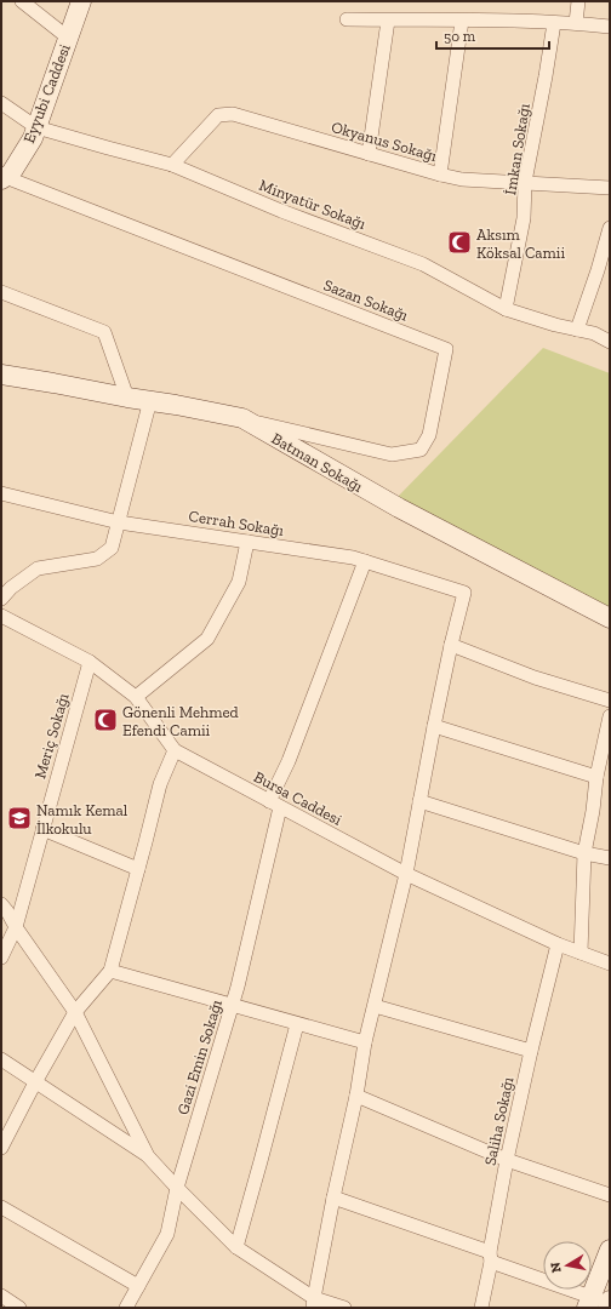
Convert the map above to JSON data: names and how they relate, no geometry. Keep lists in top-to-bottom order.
{
  "streets": {
    "street": [
      "Eyyubi Caddesi",
      "Okyanus Sokağı",
      "İmkan Sokağı",
      "Minyatür Sokağı",
      "Sazan Sokağı",
      "Batman Sokağı",
      "Cerrah Sokağı",
      "Meriç Sokağı",
      "Bursa Caddesi",
      "Gazi Emin Sokağı",
      "Saliha Sokağı"
    ]
  },
  "crossings": [
    ["Eyyubi Caddesi", "Minyatür Sokağı"],
    ["Eyyubi Caddesi", "Sazan Sokağı"],
    ["Okyanus Sokağı", "İmkan Sokağı"],
    ["Okyanus Sokağı", "Minyatür Sokağı"],
    ["İmkan Sokağı", "Minyatür Sokağı"],
    ["Sazan Sokağı", "Batman Sokağı"],
    ["Cerrah Sokağı", "Gazi Emin Sokağı"],
    ["Meriç Sokağı", "Bursa Caddesi"],
    ["Bursa Caddesi", "Gazi Emin Sokağı"],
    ["Bursa Caddesi", "Saliha Sokağı"]
  ],
  "places": {
    "mosque": ["Aksım Köksal Camii", "Gönenli Mehmed Efendi Camii"],
    "school or university": ["Namık Kemal İlkokulu"]
  },
  "scale_bar": "50 m",
  "north": "left"
}
